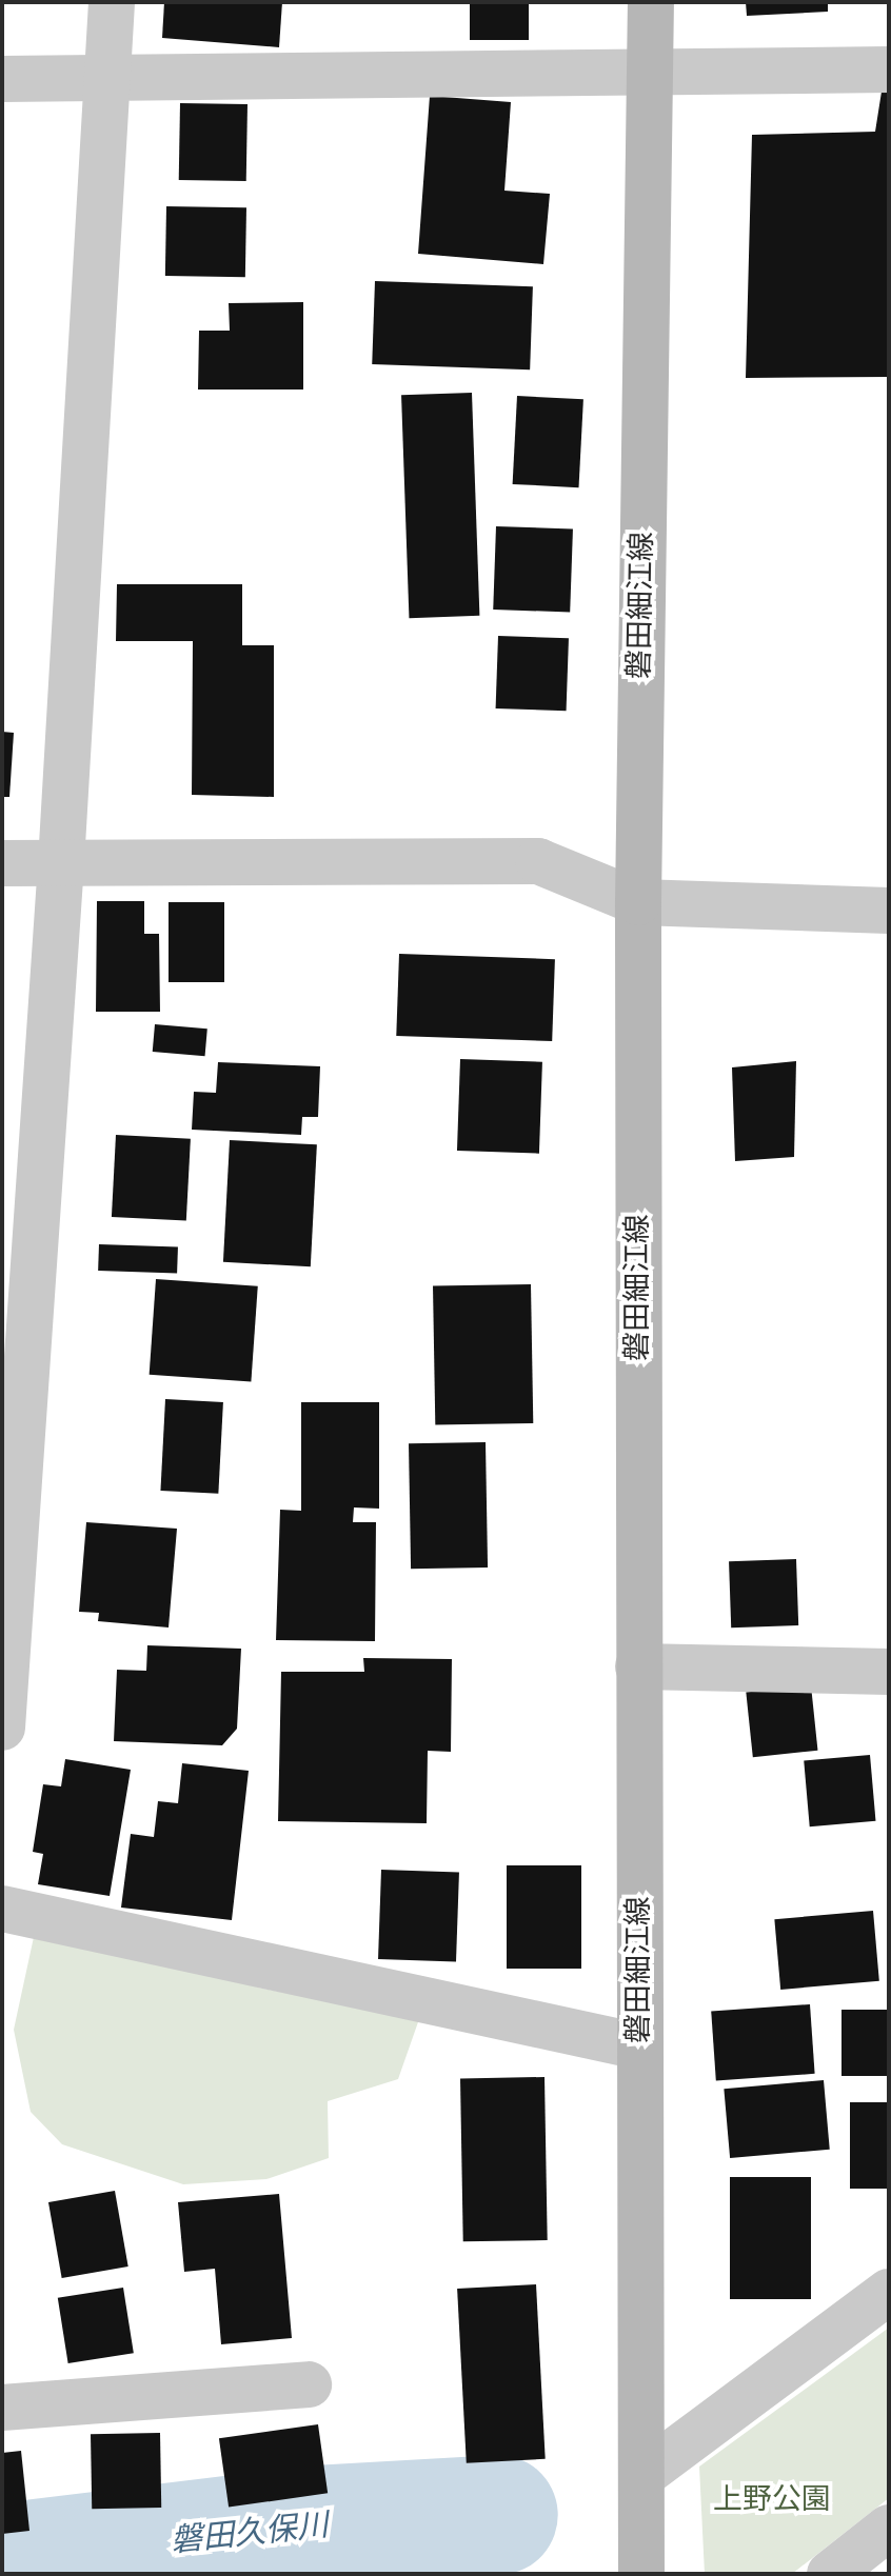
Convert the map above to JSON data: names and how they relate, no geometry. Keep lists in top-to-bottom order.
{
  "streets": {
    "main road": ["磐田細江線"]
  },
  "water": ["磐田久保川"],
  "parks": ["上野公園"]
}
